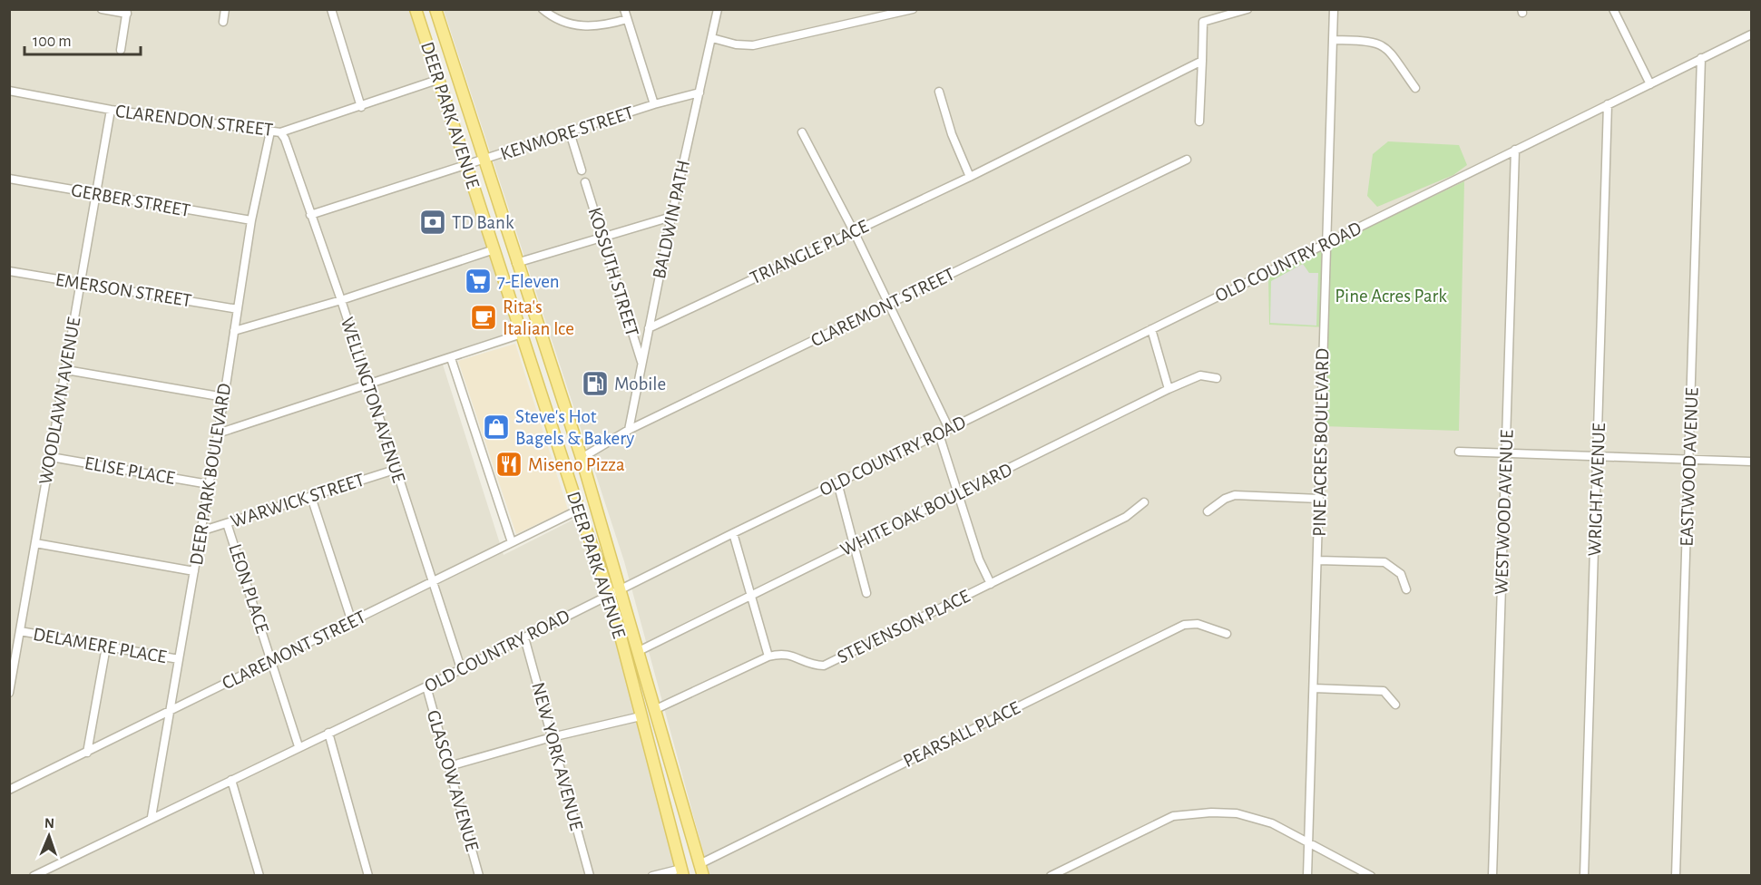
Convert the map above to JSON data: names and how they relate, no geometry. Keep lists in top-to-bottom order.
{
  "streets": {
    "main road": ["DEER PARK AVENUE"],
    "street": [
      "CLARENDON STREET",
      "KENMORE STREET",
      "GERBER STREET",
      "BALDWIN PATH",
      "TRIANGLE PLACE",
      "OLD COUNTRY ROAD",
      "KOSSUTH STREET",
      "EMERSON STREET",
      "CLAREMONT STREET",
      "WELLINGTON AVENUE",
      "WOODLAWN AVENUE",
      "PINE ACRES BOULEVARD",
      "EASTWOOD AVENUE",
      "ELISE PLACE",
      "DEER PARK BOULEVARD",
      "WRIGHT AVENUE",
      "WARWICK STREET",
      "WHITE OAK BOULEVARD",
      "WESTWOOD AVENUE",
      "LEON PLACE",
      "STEVENSON PLACE",
      "DELAMERE PLACE",
      "PEARSALL PLACE",
      "NEW YORK AVENUE",
      "GLASCOW AVENUE"
    ]
  },
  "crossings": [
    ["DEER PARK AVENUE", "CLARENDON STREET"],
    ["DEER PARK AVENUE", "KENMORE STREET"],
    ["DEER PARK AVENUE", "OLD COUNTRY ROAD"],
    ["DEER PARK AVENUE", "CLAREMONT STREET"],
    ["DEER PARK AVENUE", "WHITE OAK BOULEVARD"],
    ["DEER PARK AVENUE", "STEVENSON PLACE"],
    ["DEER PARK AVENUE", "PEARSALL PLACE"],
    ["CLARENDON STREET", "WELLINGTON AVENUE"],
    ["CLARENDON STREET", "WOODLAWN AVENUE"],
    ["CLARENDON STREET", "DEER PARK BOULEVARD"],
    ["KENMORE STREET", "BALDWIN PATH"],
    ["KENMORE STREET", "WELLINGTON AVENUE"],
    ["GERBER STREET", "WOODLAWN AVENUE"],
    ["GERBER STREET", "DEER PARK BOULEVARD"],
    ["BALDWIN PATH", "TRIANGLE PLACE"],
    ["BALDWIN PATH", "KOSSUTH STREET"],
    ["BALDWIN PATH", "CLAREMONT STREET"],
    ["OLD COUNTRY ROAD", "WELLINGTON AVENUE"],
    ["OLD COUNTRY ROAD", "PINE ACRES BOULEVARD"],
    ["OLD COUNTRY ROAD", "EASTWOOD AVENUE"],
    ["OLD COUNTRY ROAD", "DEER PARK BOULEVARD"],
    ["OLD COUNTRY ROAD", "WRIGHT AVENUE"],
    ["OLD COUNTRY ROAD", "WESTWOOD AVENUE"],
    ["OLD COUNTRY ROAD", "LEON PLACE"],
    ["OLD COUNTRY ROAD", "NEW YORK AVENUE"],
    ["OLD COUNTRY ROAD", "GLASCOW AVENUE"],
    ["EMERSON STREET", "WOODLAWN AVENUE"],
    ["EMERSON STREET", "DEER PARK BOULEVARD"],
    ["CLAREMONT STREET", "WELLINGTON AVENUE"],
    ["CLAREMONT STREET", "DEER PARK BOULEVARD"],
    ["CLAREMONT STREET", "LEON PLACE"],
    ["WELLINGTON AVENUE", "WARWICK STREET"],
    ["WOODLAWN AVENUE", "ELISE PLACE"],
    ["WOODLAWN AVENUE", "DELAMERE PLACE"],
    ["ELISE PLACE", "DEER PARK BOULEVARD"],
    ["DEER PARK BOULEVARD", "WARWICK STREET"],
    ["DEER PARK BOULEVARD", "DELAMERE PLACE"],
    ["WARWICK STREET", "LEON PLACE"]
  ],
  "parks": ["Pine Acres Park"],
  "places": {
    "bank": ["TD Bank"],
    "supermarket": ["7-Eleven"],
    "cafe": ["Rita's Italian Ice"],
    "fuel station": ["Mobile"],
    "shop": ["Steve's Hot Bagels & Bakery"],
    "restaurant": ["Miseno Pizza"]
  },
  "scale_bar": "100 m",
  "north": "top"
}
